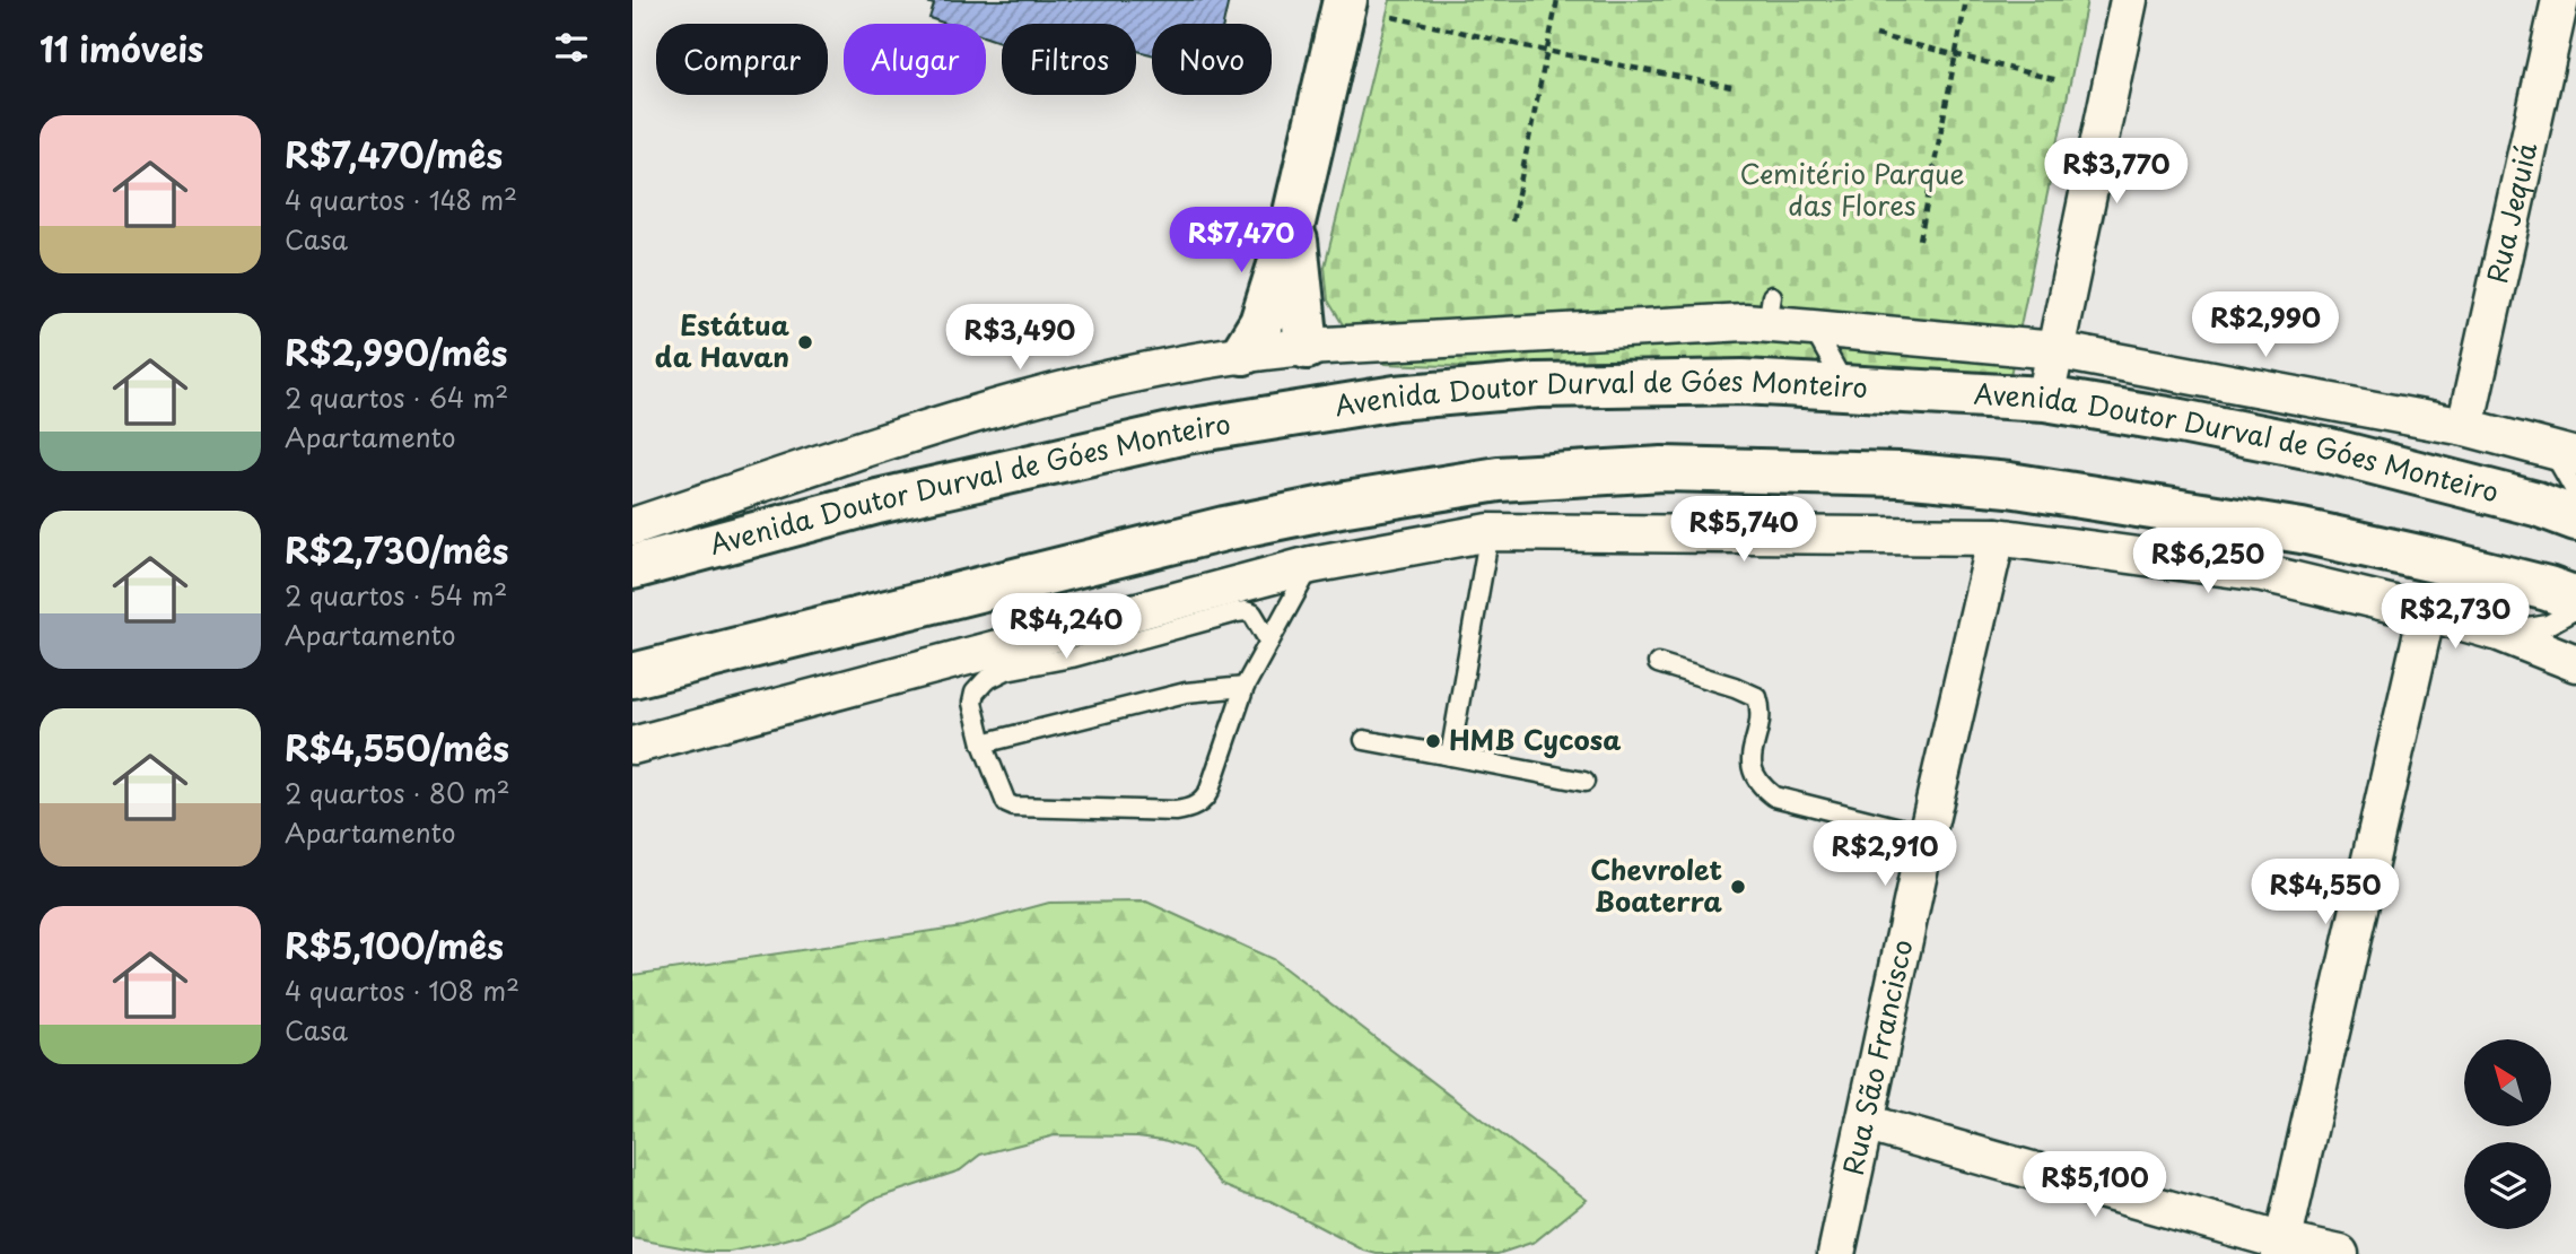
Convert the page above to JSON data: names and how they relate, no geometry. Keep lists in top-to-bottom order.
{
  "streets": {
    "main road": ["Avenida Doutor Durval de Góes Monteiro"],
    "street": ["Rua Jequiá", "Rua São Francisco"]
  },
  "parks": ["Cemitério Parque das Flores"],
  "places": ["Estátua da Havan", "HMB Cycosa", "Chevrolet Boaterra"],
  "north": "top left",
  "page": {
    "heading": "11 imóveis",
    "chip": [
      "Comprar",
      "Alugar",
      "Filtros",
      "Novo"
    ],
    "list": [
      {
        "name": "R$7,470/mês",
        "note": "4 quartos · 148 m² · Casa"
      },
      {
        "name": "R$2,990/mês",
        "note": "2 quartos · 64 m² · Apartamento"
      },
      {
        "name": "R$2,730/mês",
        "note": "2 quartos · 54 m² · Apartamento"
      },
      {
        "name": "R$4,550/mês",
        "note": "2 quartos · 80 m² · Apartamento"
      },
      {
        "name": "R$5,100/mês",
        "note": "4 quartos · 108 m² · Casa"
      }
    ],
    "price": [
      "R$3,770",
      "R$7,470",
      "R$2,990",
      "R$3,490",
      "R$5,740",
      "R$6,250",
      "R$2,730",
      "R$4,240",
      "R$2,910",
      "R$4,550",
      "R$5,100"
    ]
  }
}
